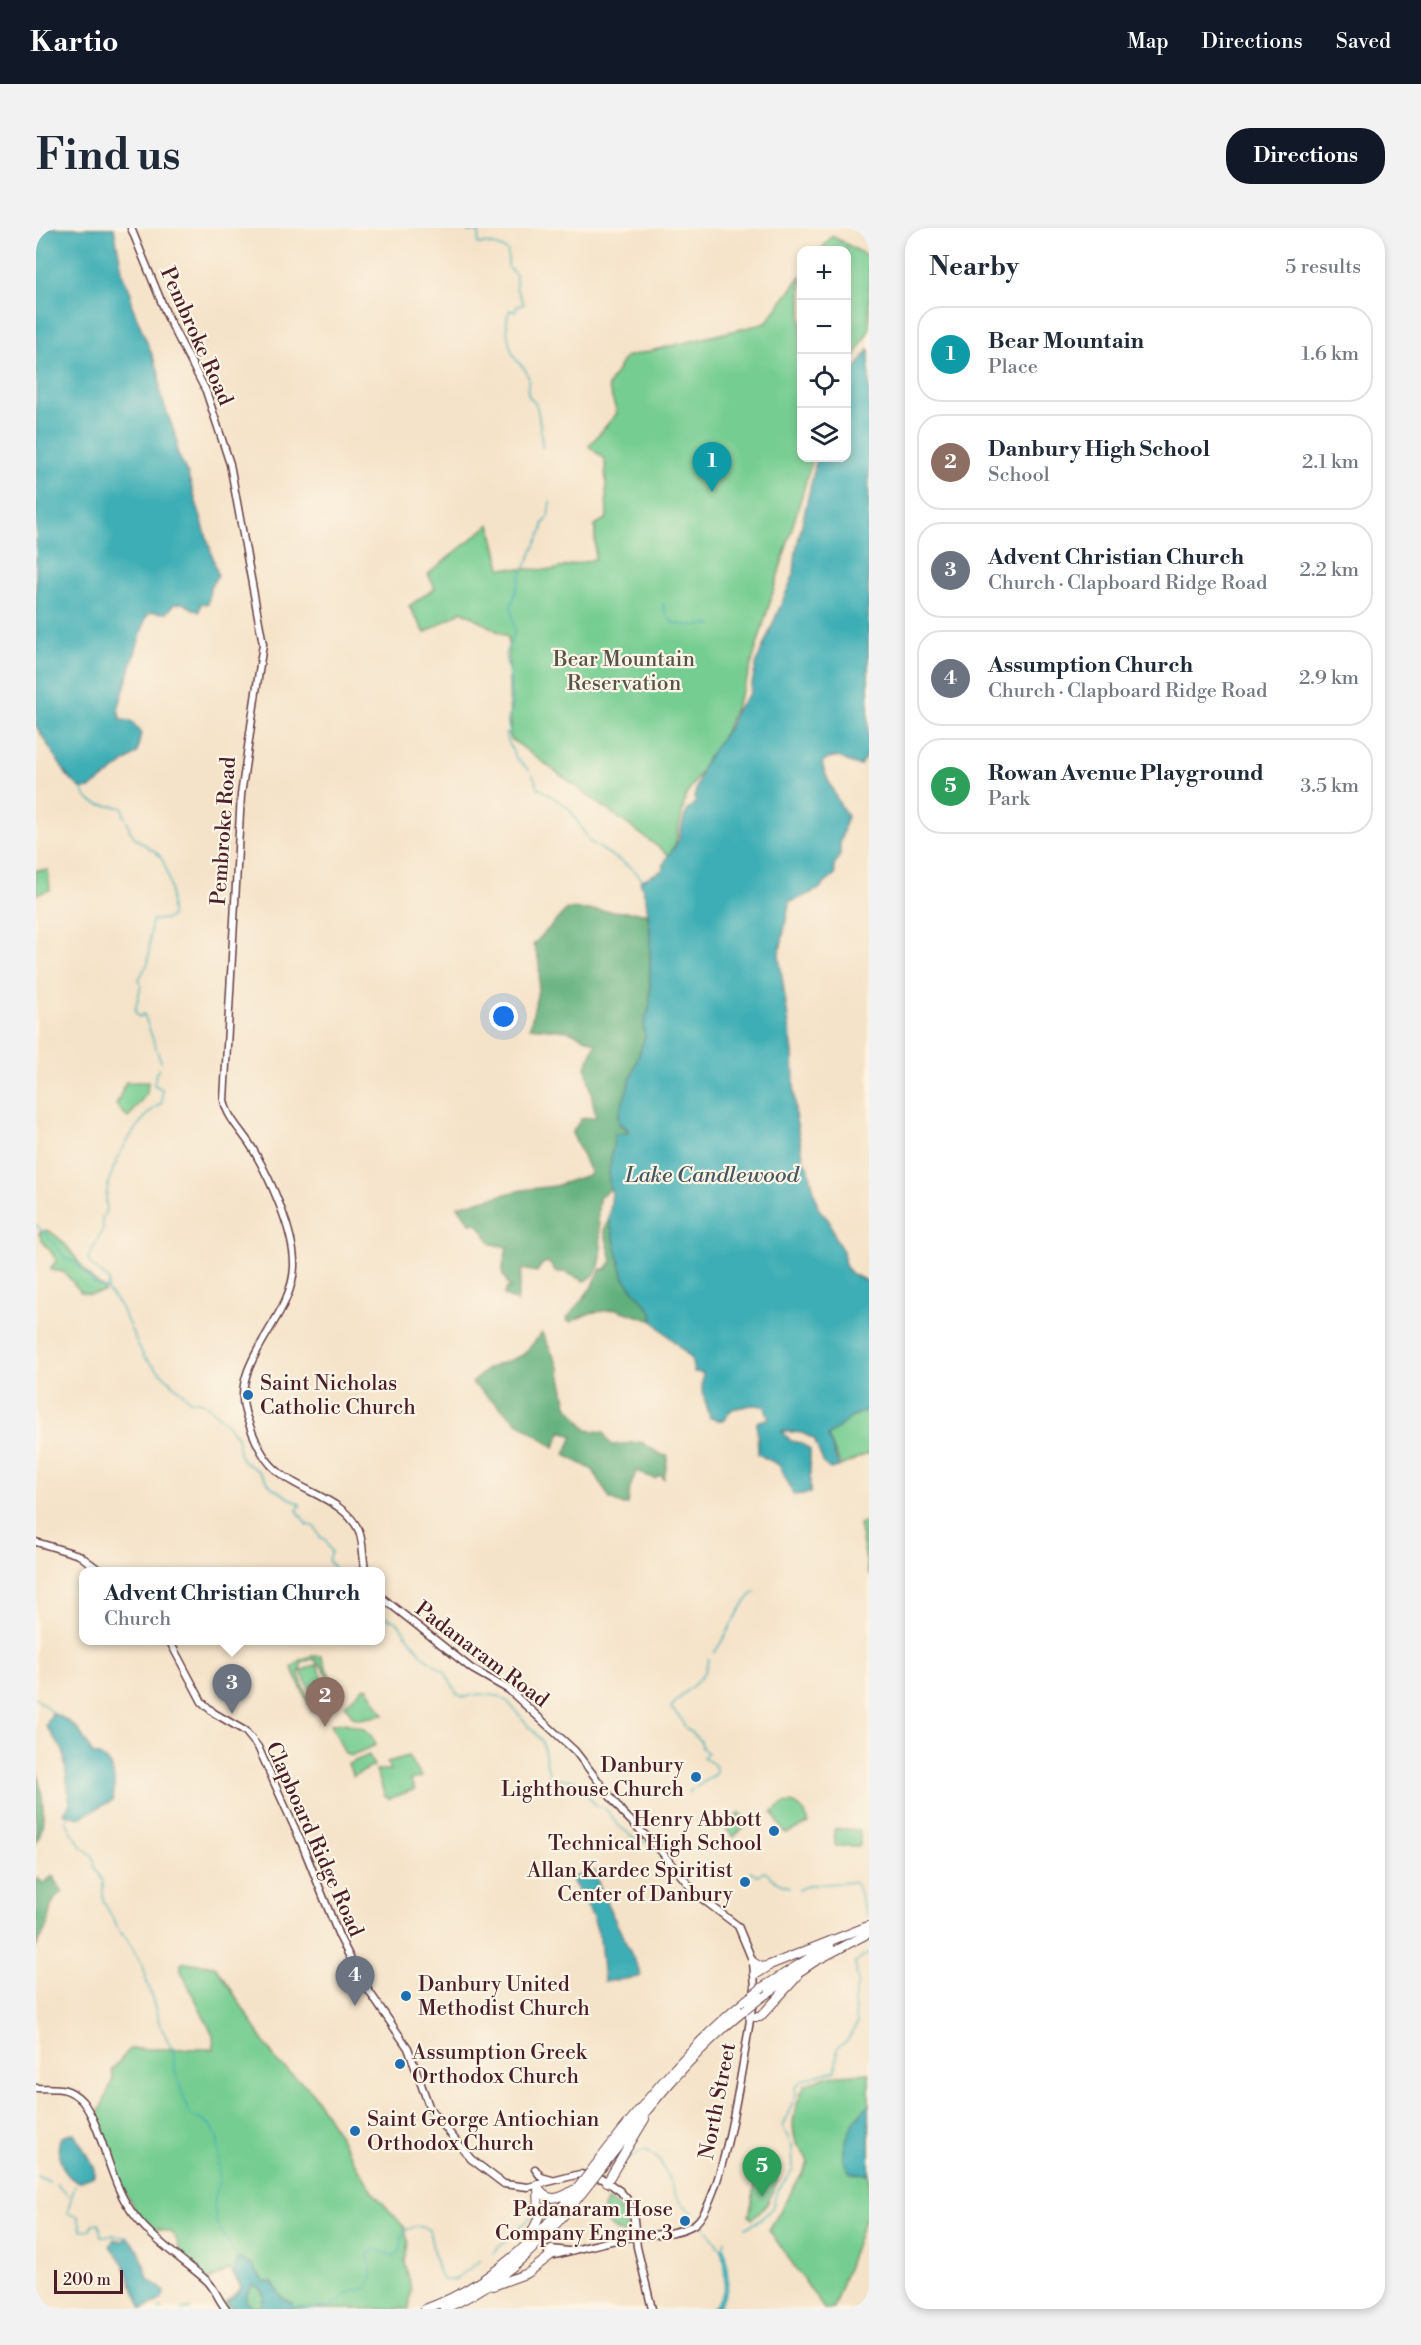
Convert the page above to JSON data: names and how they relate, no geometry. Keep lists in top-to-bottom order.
{
  "streets": {
    "main road": [
      "Pembroke Road",
      "Padanaram Road",
      "Clapboard Ridge Road",
      "North Street"
    ]
  },
  "crossings": [
    ["Padanaram Road", "North Street"]
  ],
  "water": ["Lake Candlewood"],
  "parks": ["Bear Mountain Reservation"],
  "places": [
    "Saint Nicholas Catholic Church",
    "Danbury Lighthouse Church",
    "Henry Abbott Technical High School",
    "Allan Kardec Spiritist Center of Danbury",
    "Danbury United Methodist Church",
    "Assumption Greek Orthodox Church",
    "Saint George Antiochian Orthodox Church",
    "Padanaram Hose Company Engine 3"
  ],
  "scale_bar": "200 m",
  "page": {
    "header": "Kartio",
    "nav": ["Map", "Directions", "Saved"],
    "buttons": "Directions",
    "title": "Find us",
    "heading": ["Nearby", "5 results"],
    "map_buttons": ["+", "−"],
    "list": [
      {
        "mark": "1",
        "name": "Bear Mountain",
        "note": "Place",
        "value": "1.6 km"
      },
      {
        "mark": "2",
        "name": "Danbury High School",
        "note": "School",
        "value": "2.1 km"
      },
      {
        "mark": "3",
        "name": "Advent Christian Church",
        "note": "Church · Clapboard Ridge Road",
        "value": "2.2 km"
      },
      {
        "mark": "4",
        "name": "Assumption Church",
        "note": "Church · Clapboard Ridge Road",
        "value": "2.9 km"
      },
      {
        "mark": "5",
        "name": "Rowan Avenue Playground",
        "note": "Park",
        "value": "3.5 km"
      }
    ],
    "pins": [
      "1",
      "3",
      "2",
      "4",
      "5"
    ],
    "popup": ["Advent Christian Church", "Church"],
    "scale": "200 m"
  }
}
